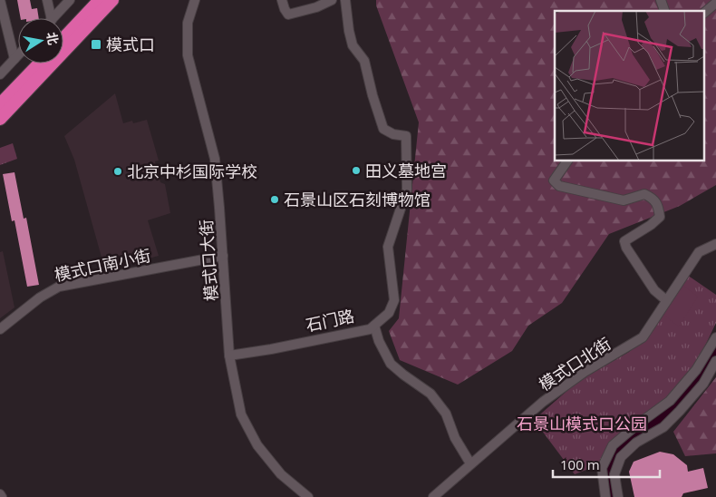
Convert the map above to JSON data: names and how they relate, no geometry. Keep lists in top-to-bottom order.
{
  "streets": {
    "street": [
      "模式口大街",
      "模式口南小街",
      "石门路",
      "模式口北街"
    ]
  },
  "crossings": [
    ["模式口大街", "模式口南小街"],
    ["模式口大街", "石门路"]
  ],
  "parks": ["石景山模式口公园"],
  "places": {
    "transit": ["模式口"],
    "other": ["田义墓地宫", "北京中杉国际学校", "石景山区石刻博物馆"]
  },
  "scale_bar": "100 m",
  "north": "right"
}
